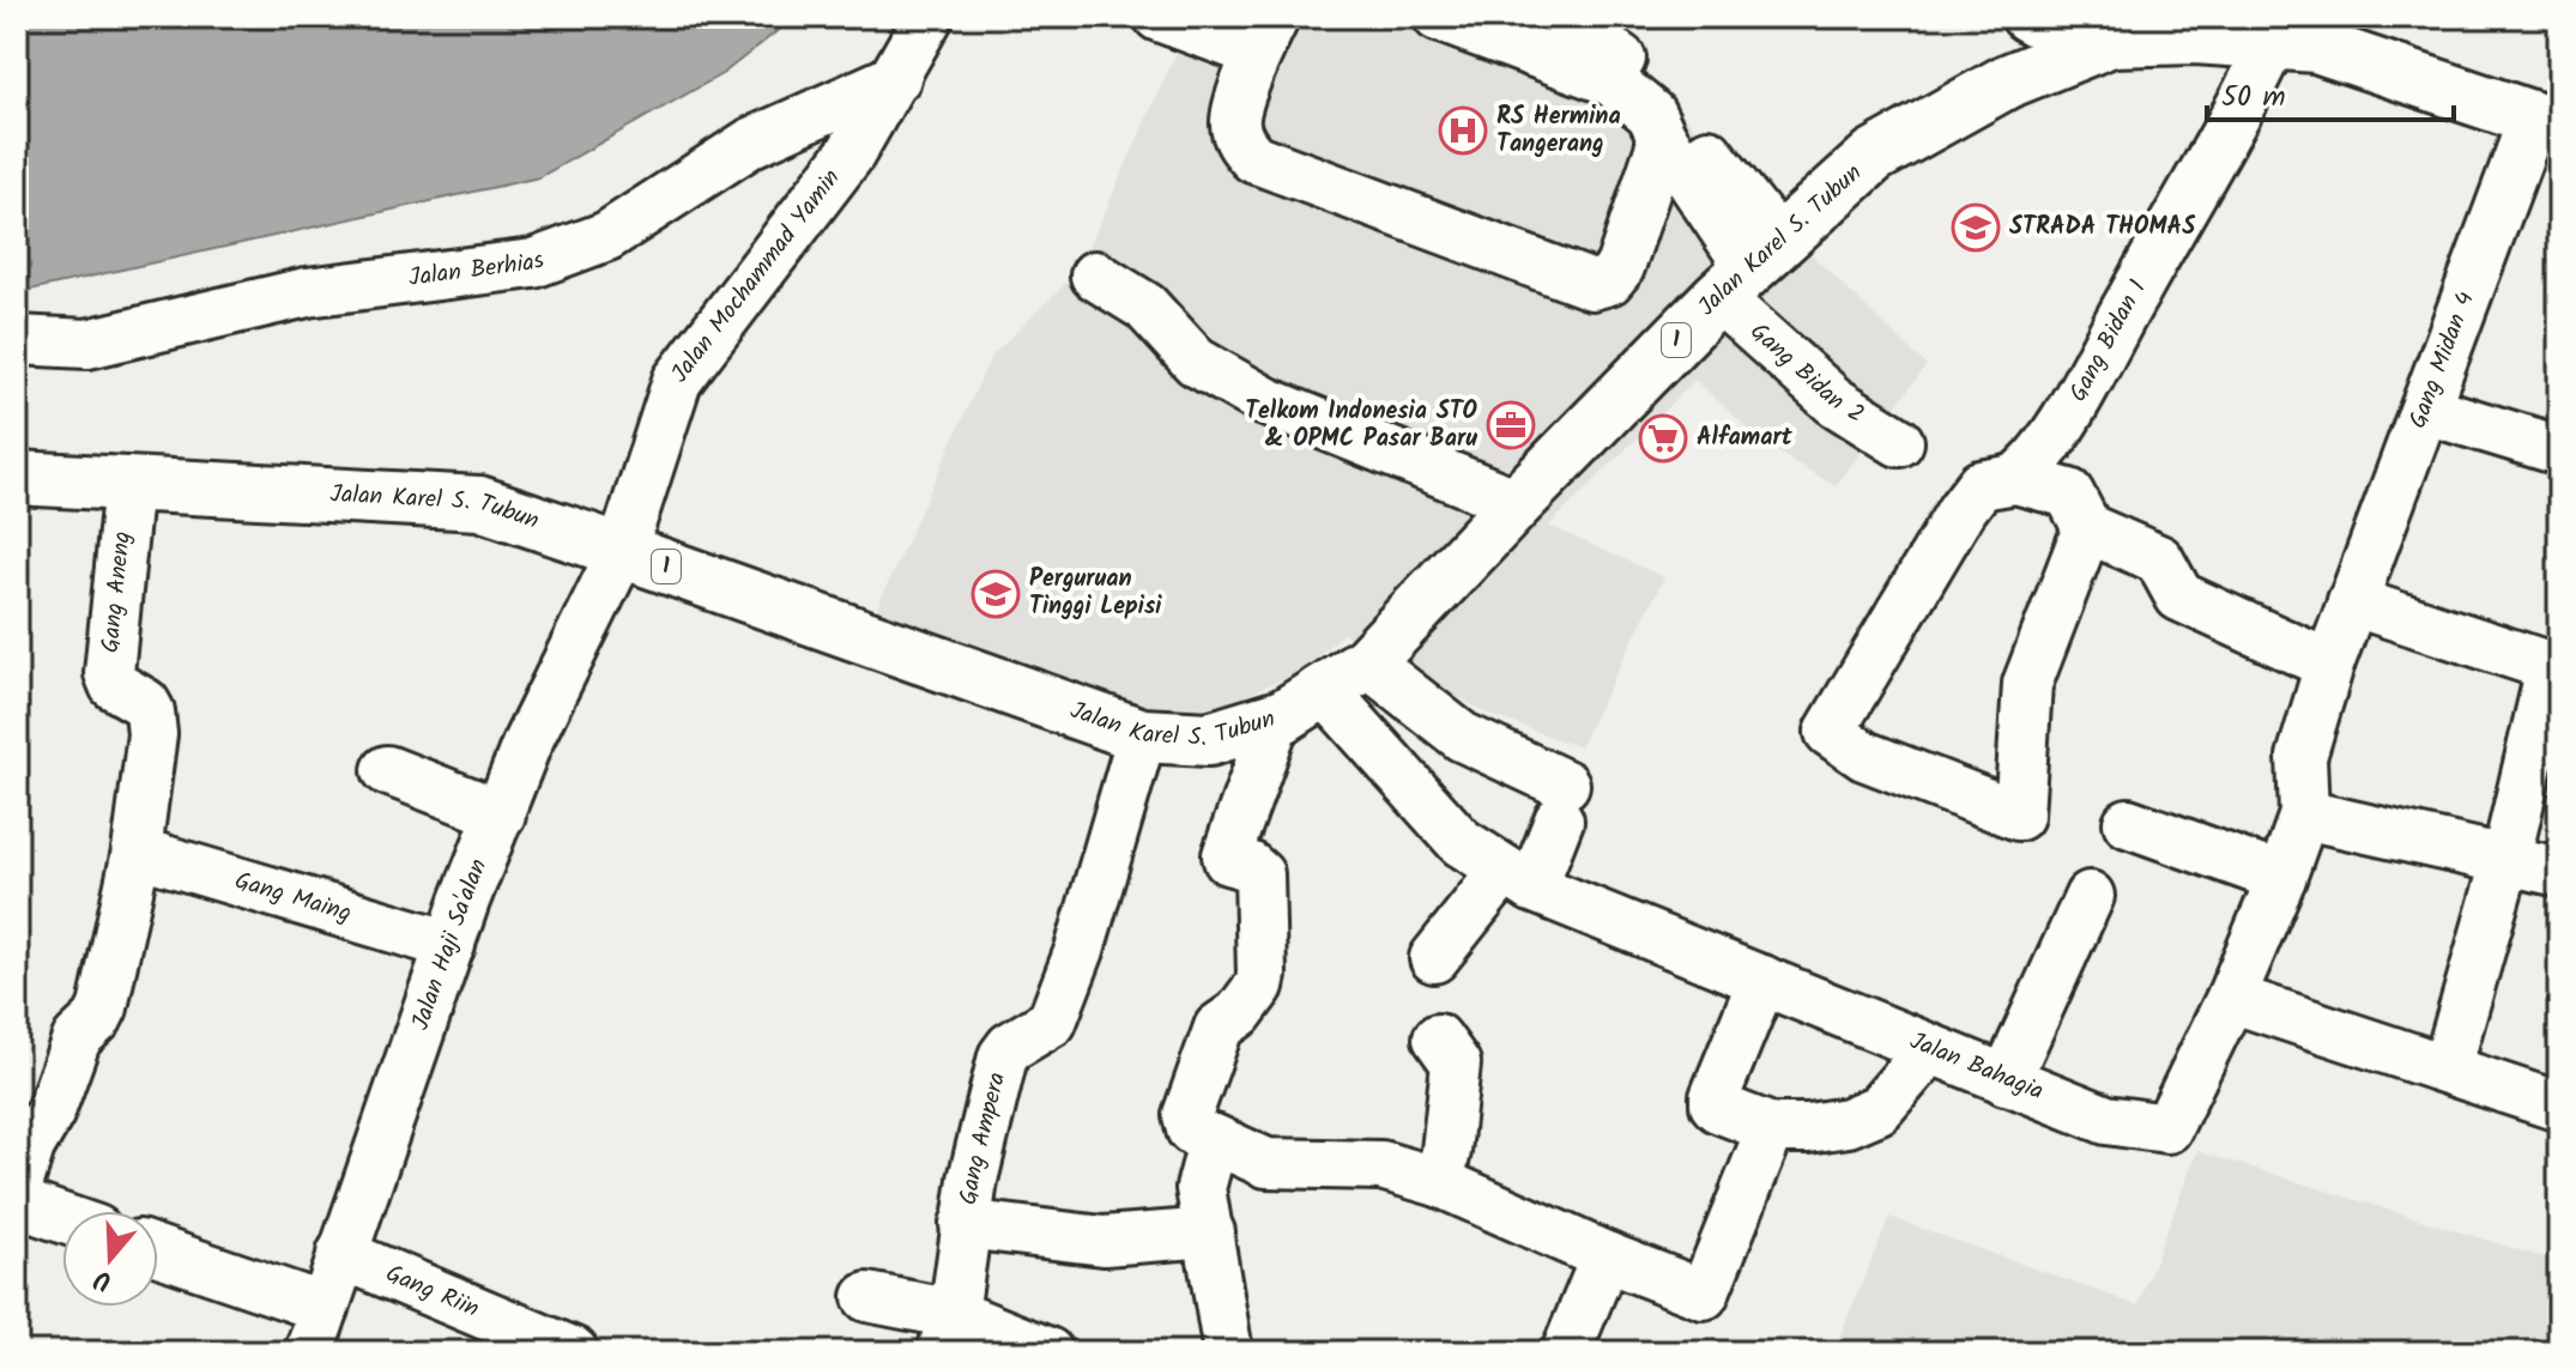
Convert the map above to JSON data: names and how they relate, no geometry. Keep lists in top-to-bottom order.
{
  "streets": {
    "main road": ["Jalan Karel S. Tubun", "1"],
    "street": [
      "Jalan Berhias",
      "Jalan Mochammad Yamin",
      "Gang Bidan 1",
      "Gang Midan 4",
      "Gang Bidan 2",
      "Gang Aneng",
      "Gang Maing",
      "Jalan Haji Sa'alan",
      "Jalan Bahagia",
      "Gang Ampera",
      "Gang Riin"
    ]
  },
  "crossings": [
    ["Jalan Karel S. Tubun", "Jalan Mochammad Yamin"],
    ["Jalan Karel S. Tubun", "Gang Bidan 1"],
    ["Jalan Karel S. Tubun", "Gang Midan 4"],
    ["Jalan Karel S. Tubun", "Gang Bidan 2"],
    ["Jalan Karel S. Tubun", "Gang Aneng"],
    ["Jalan Karel S. Tubun", "Jalan Haji Sa'alan"],
    ["Jalan Karel S. Tubun", "Jalan Bahagia"],
    ["Jalan Karel S. Tubun", "Gang Ampera"],
    ["Jalan Berhias", "Jalan Mochammad Yamin"],
    ["Jalan Mochammad Yamin", "Jalan Haji Sa'alan"],
    ["Gang Midan 4", "Jalan Bahagia"],
    ["Gang Aneng", "Gang Maing"],
    ["Gang Maing", "Jalan Haji Sa'alan"],
    ["Jalan Haji Sa'alan", "Gang Riin"]
  ],
  "places": {
    "hospital": ["RS Hermina Tangerang"],
    "school or university": ["STRADA THOMAS", "Perguruan Tinggi Lepisi"],
    "office": ["Telkom Indonesia STO & OPMC Pasar Baru"],
    "supermarket": ["Alfamart"]
  },
  "scale_bar": "50 m",
  "north": "bottom"
}
